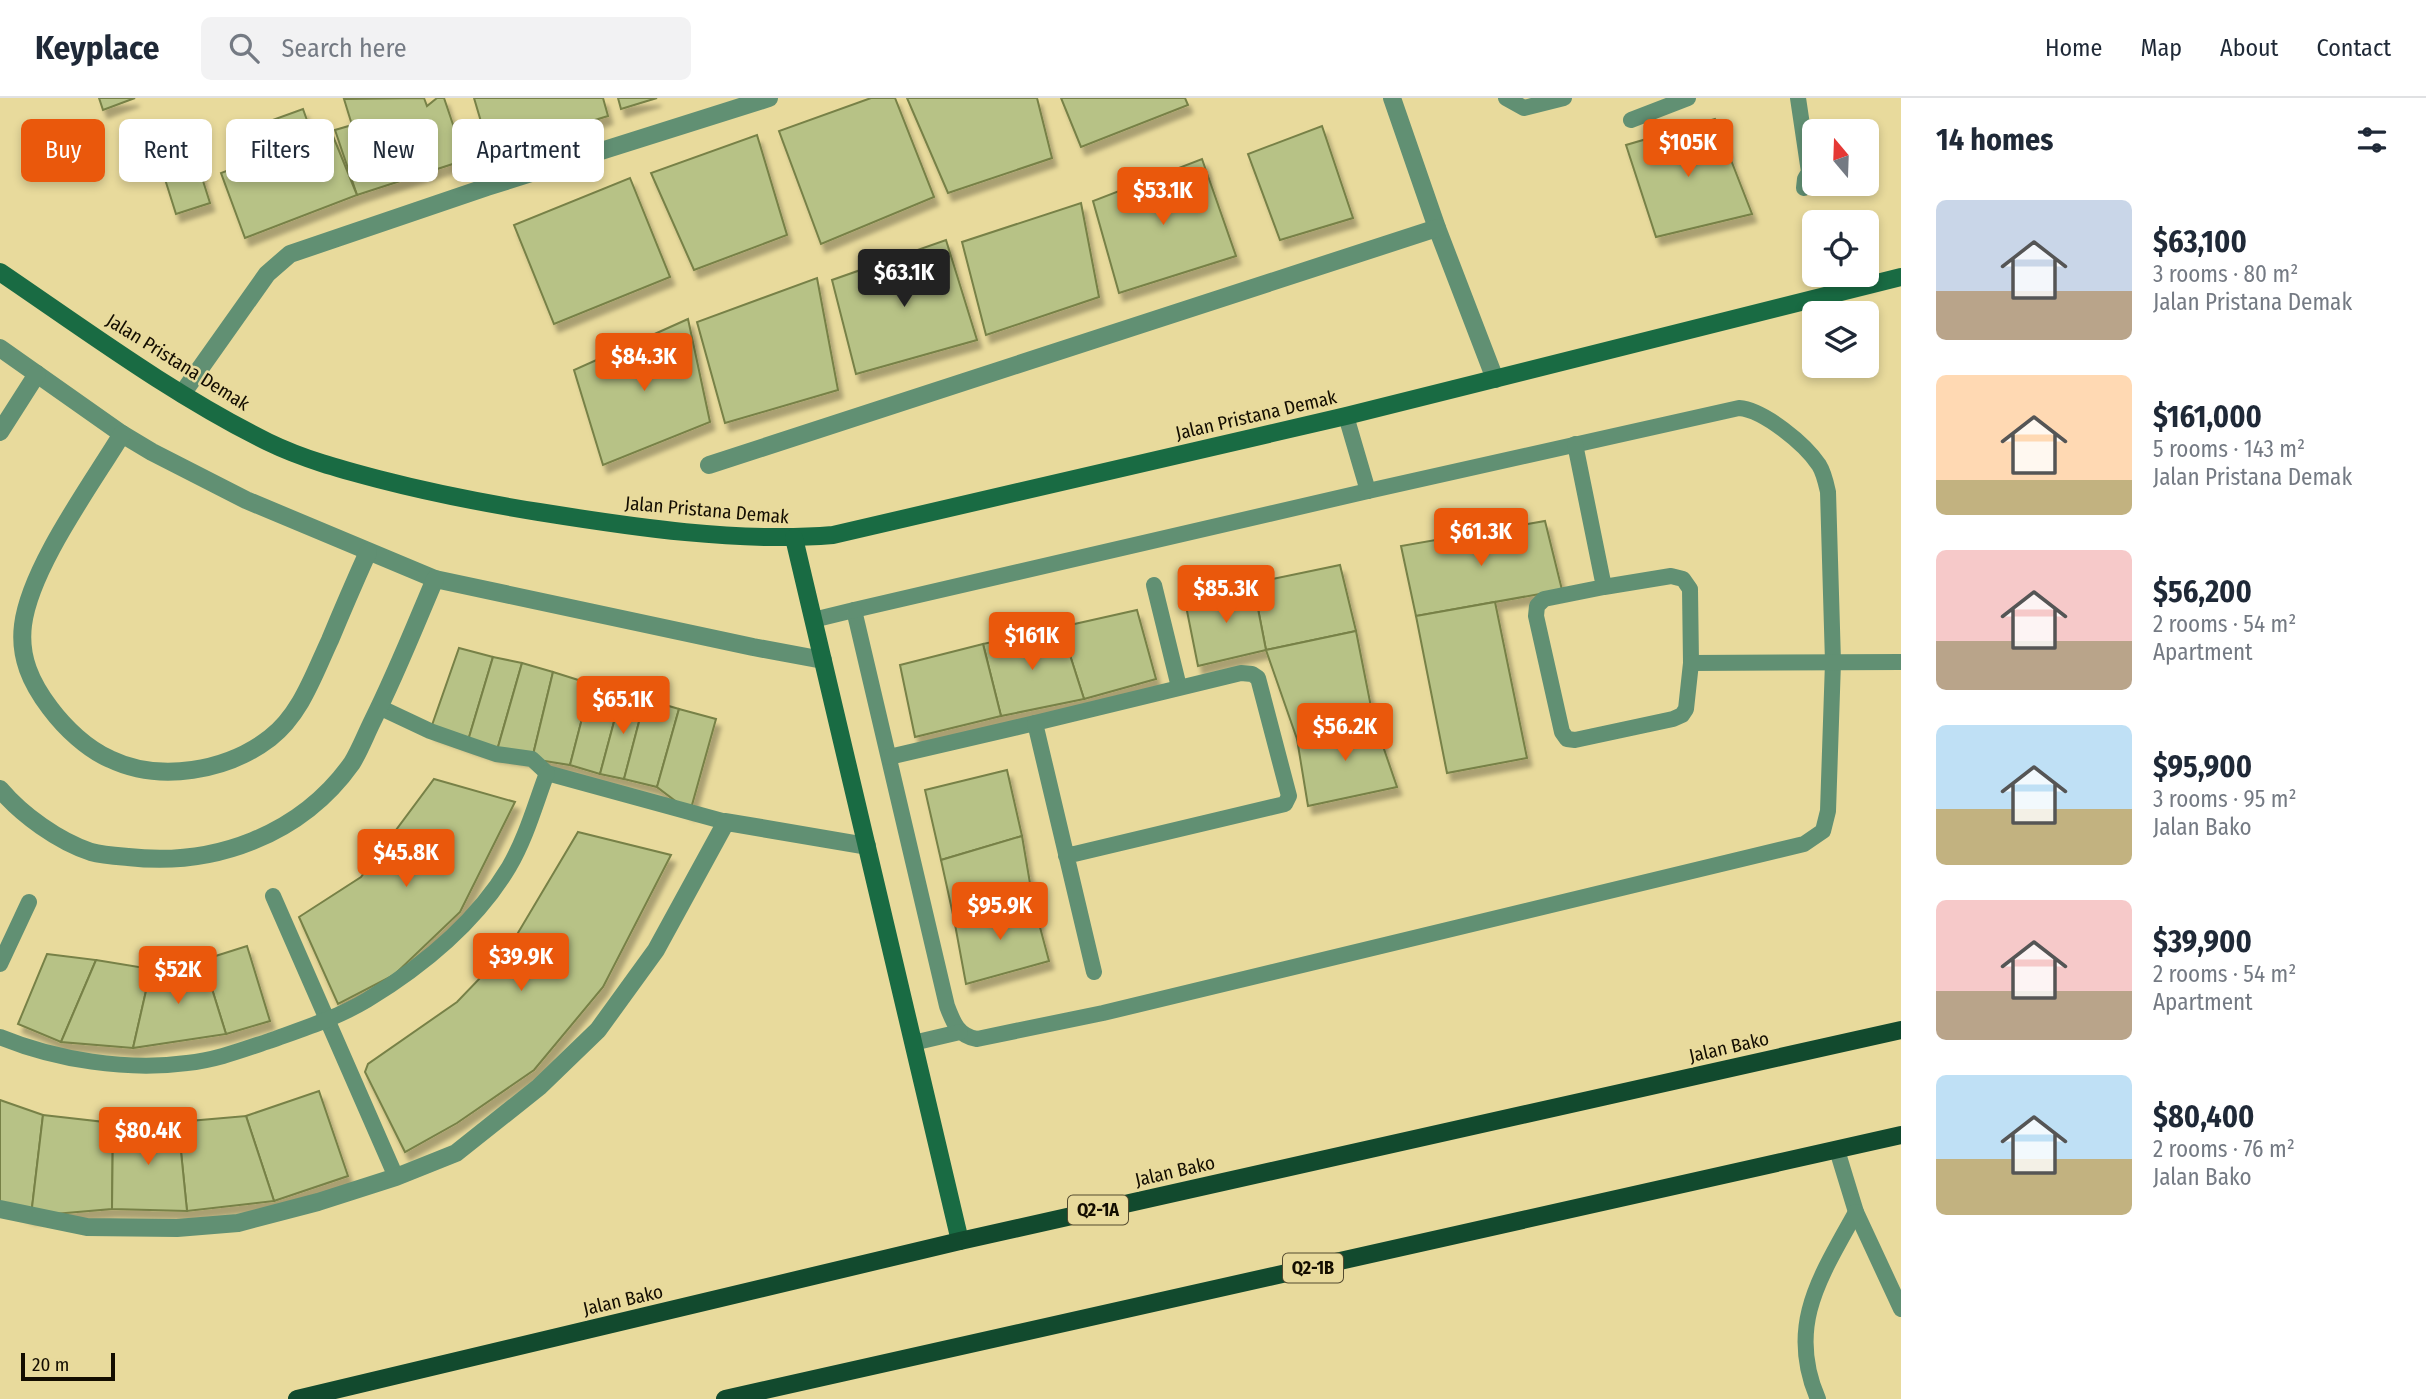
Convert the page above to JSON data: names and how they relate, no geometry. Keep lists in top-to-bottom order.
{
  "streets": {
    "main road": ["Jalan Bako", "Q2-1A", "Q2-1B"],
    "street": ["Jalan Pristana Demak"]
  },
  "scale_bar": "20 m",
  "north": "top",
  "page": {
    "header": "Keyplace",
    "search": "Search here",
    "nav": [
      "Home",
      "Map",
      "About",
      "Contact"
    ],
    "heading": "14 homes",
    "price": [
      "$105K",
      "$53.1K",
      "$63.1K",
      "$84.3K",
      "$61.3K",
      "$85.3K",
      "$161K",
      "$65.1K",
      "$56.2K",
      "$45.8K",
      "$95.9K",
      "$39.9K",
      "$52K",
      "$80.4K"
    ],
    "chip": [
      "Buy",
      "Rent",
      "Filters",
      "New",
      "Apartment"
    ],
    "list": [
      {
        "name": "$63,100",
        "note": "3 rooms · 80 m² · Jalan Pristana Demak"
      },
      {
        "name": "$161,000",
        "note": "5 rooms · 143 m² · Jalan Pristana Demak"
      },
      {
        "name": "$56,200",
        "note": "2 rooms · 54 m² · Apartment"
      },
      {
        "name": "$95,900",
        "note": "3 rooms · 95 m² · Jalan Bako"
      },
      {
        "name": "$39,900",
        "note": "2 rooms · 54 m² · Apartment"
      },
      {
        "name": "$80,400",
        "note": "2 rooms · 76 m² · Jalan Bako"
      }
    ],
    "scale": "20 m"
  }
}
